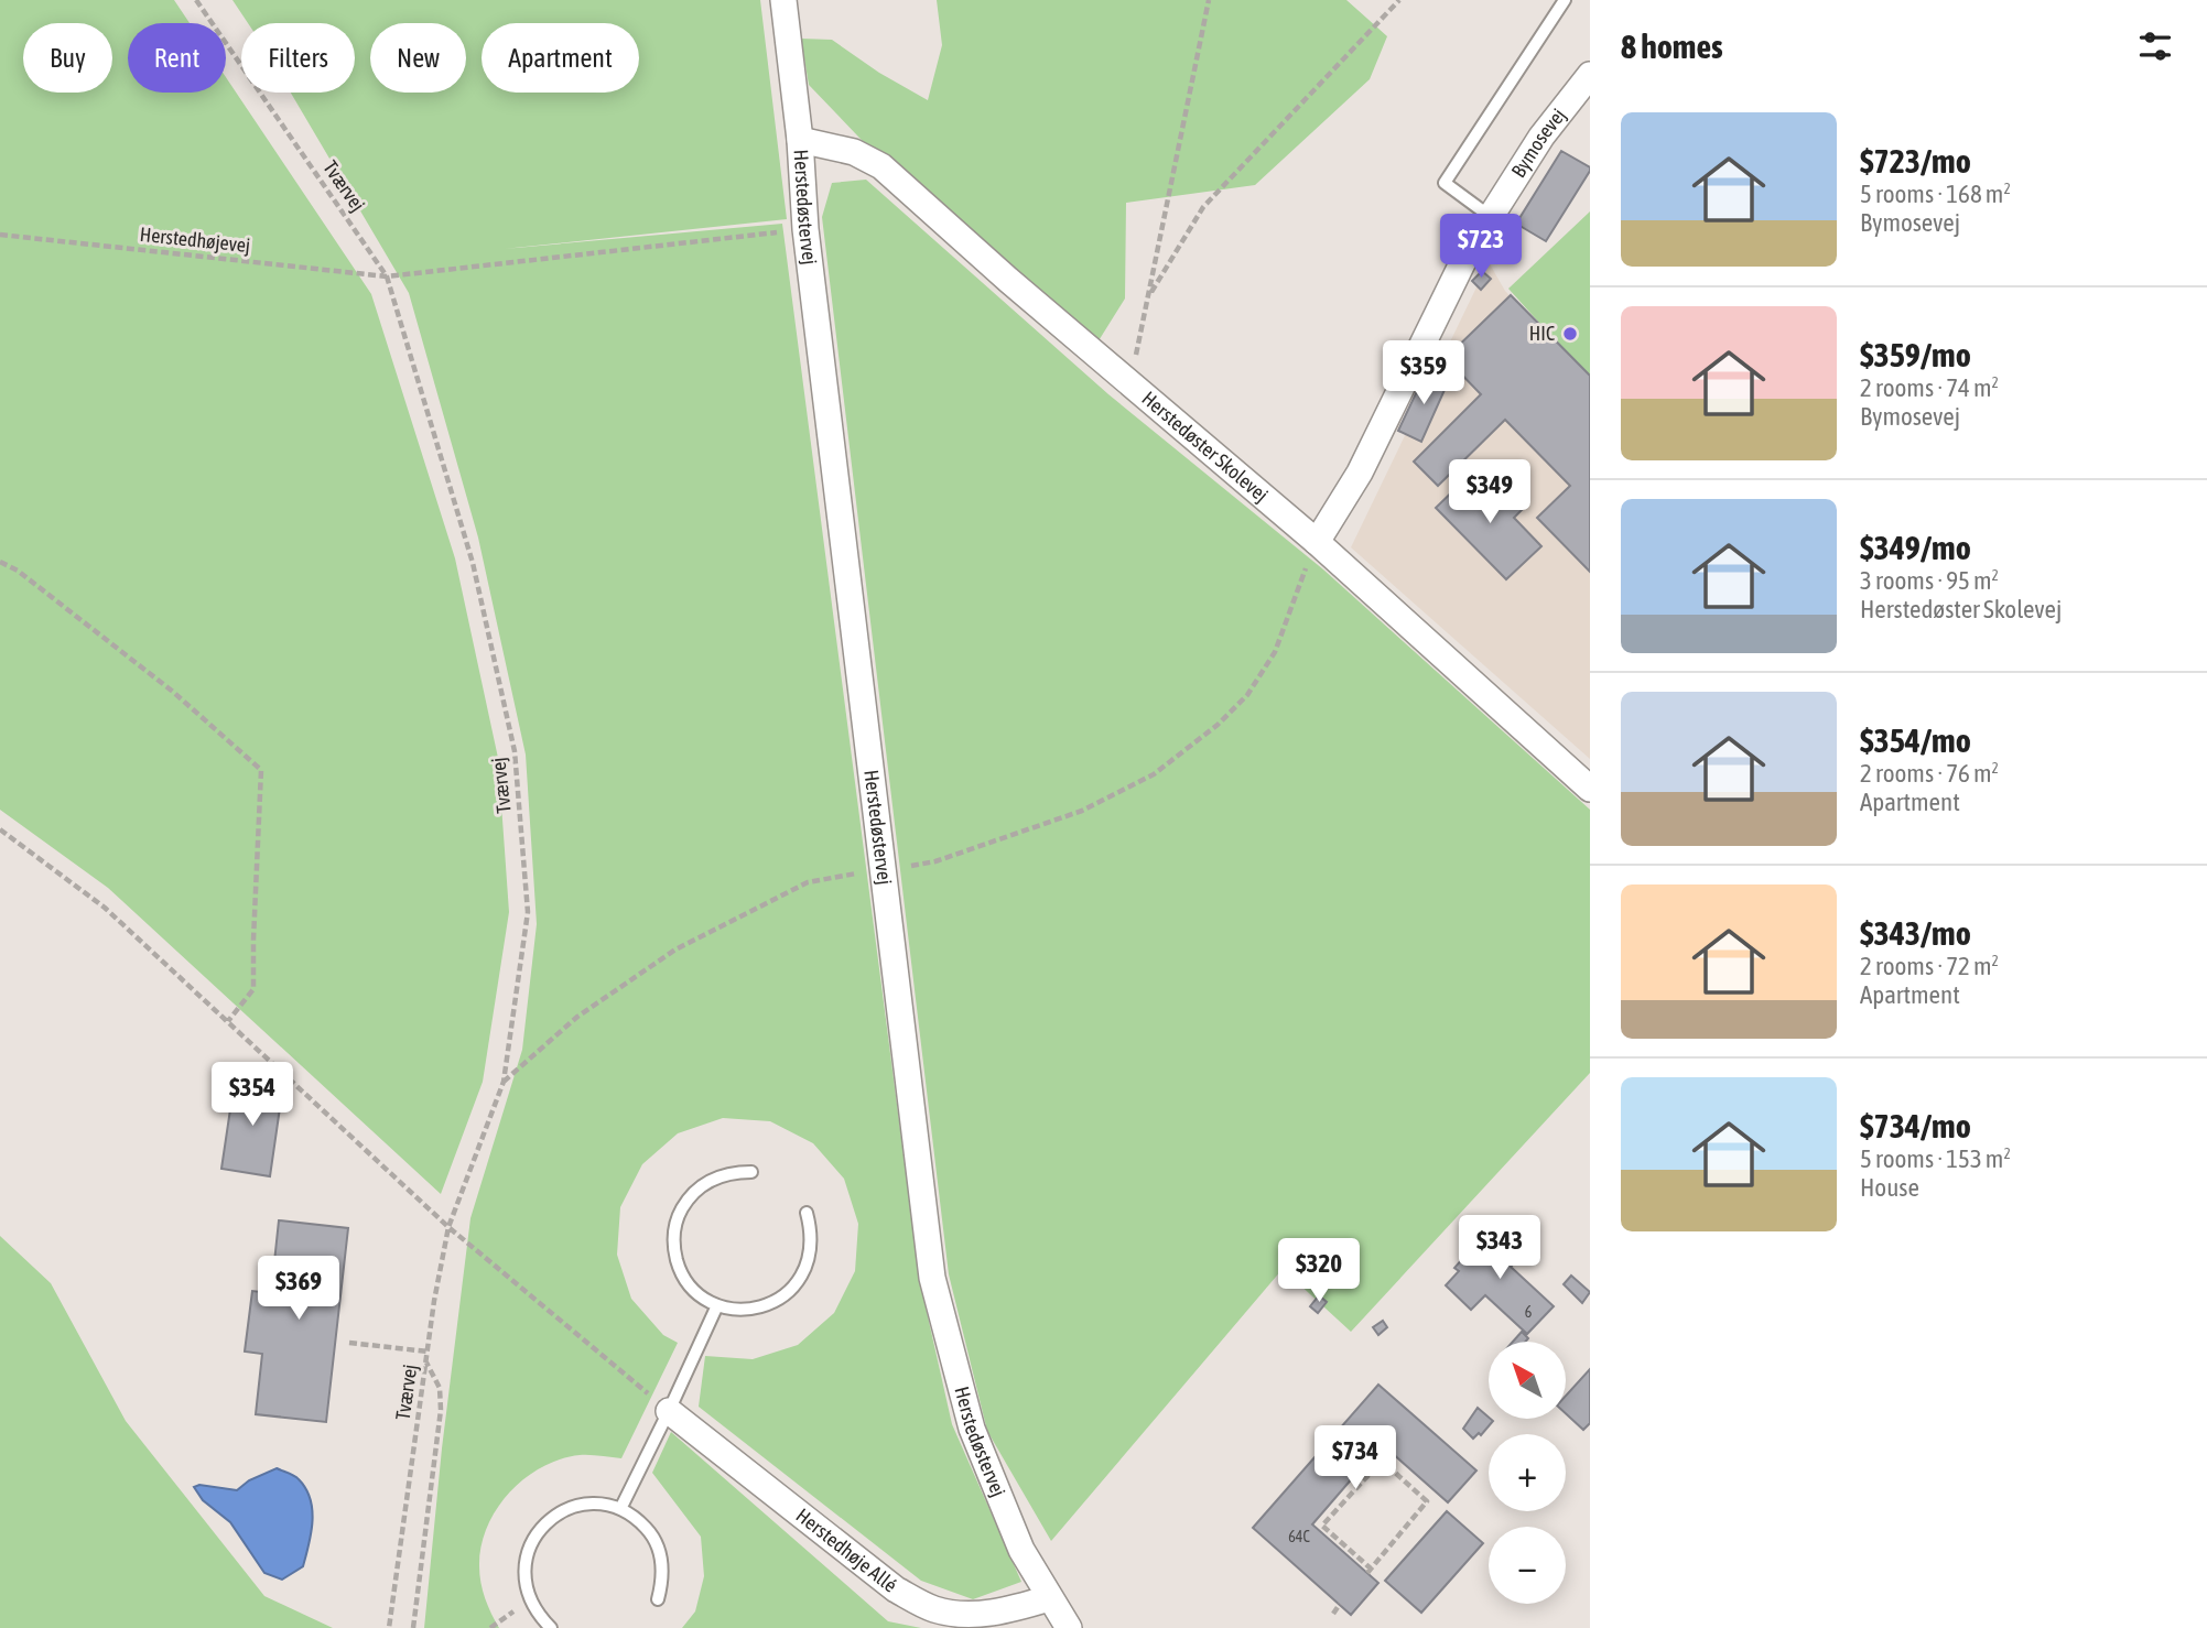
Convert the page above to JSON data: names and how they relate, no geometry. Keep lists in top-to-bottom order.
{
  "streets": {
    "street": [
      "Bymosevej",
      "Herstedøstervej",
      "Herstedøster Skolevej",
      "Herstedhøje Allé"
    ],
    "path": ["Tværvej", "Herstedhøjevej"]
  },
  "crossings": [
    ["Bymosevej", "Herstedøster Skolevej"],
    ["Tværvej", "Herstedhøjevej"],
    ["Herstedøstervej", "Herstedhøjevej"],
    ["Herstedøstervej", "Herstedøster Skolevej"],
    ["Herstedøstervej", "Herstedhøje Allé"]
  ],
  "places": ["HIC"],
  "house_numbers": ["6", "64C"],
  "north": "top left",
  "page": {
    "heading": "8 homes",
    "chip": [
      "Buy",
      "Rent",
      "Filters",
      "New",
      "Apartment"
    ],
    "list": [
      {
        "name": "$723/mo",
        "note": "5 rooms · 168 m² · Bymosevej"
      },
      {
        "name": "$359/mo",
        "note": "2 rooms · 74 m² · Bymosevej"
      },
      {
        "name": "$349/mo",
        "note": "3 rooms · 95 m² · Herstedøster Skolevej"
      },
      {
        "name": "$354/mo",
        "note": "2 rooms · 76 m² · Apartment"
      },
      {
        "name": "$343/mo",
        "note": "2 rooms · 72 m² · Apartment"
      },
      {
        "name": "$734/mo",
        "note": "5 rooms · 153 m² · House"
      }
    ],
    "price": [
      "$723",
      "$359",
      "$349",
      "$354",
      "$343",
      "$320",
      "$369",
      "$734"
    ],
    "map_buttons": ["+", "−"]
  }
}
